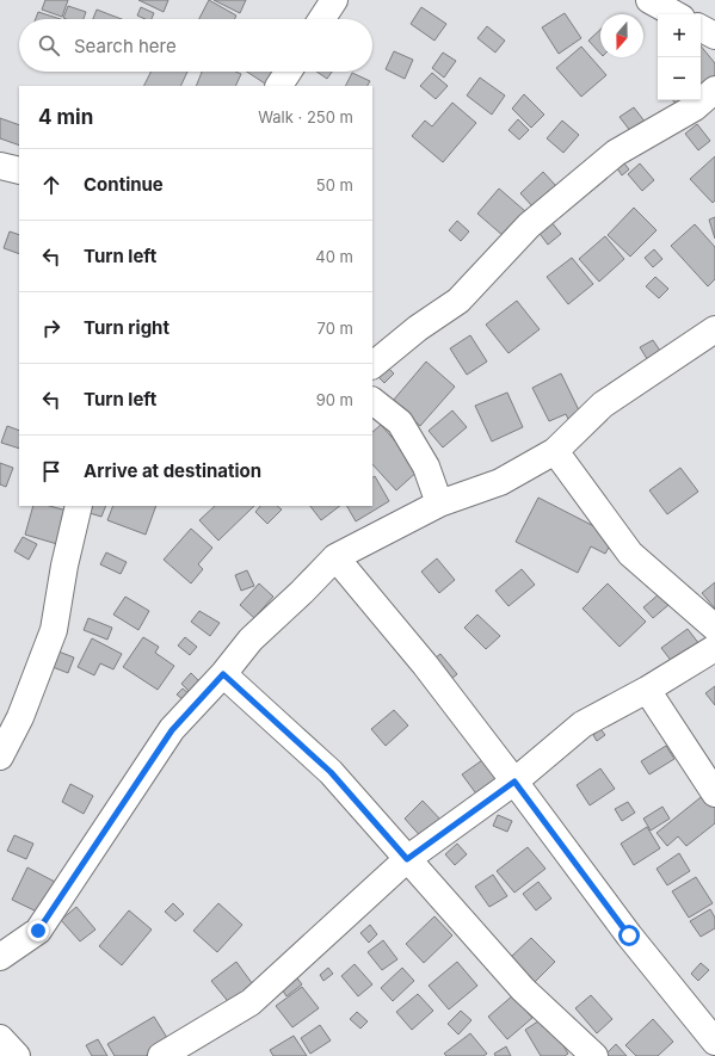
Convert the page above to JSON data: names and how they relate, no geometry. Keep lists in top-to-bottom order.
{
  "north": "bottom",
  "page": {
    "map_buttons": ["+", "−"],
    "search": "Search here",
    "heading": ["4 min", "Walk · 250 m"],
    "list": [
      ["Continue", "50 m"],
      ["Turn left", "40 m"],
      ["Turn right", "70 m"],
      ["Turn left", "90 m"],
      "Arrive at destination"
    ]
  }
}
